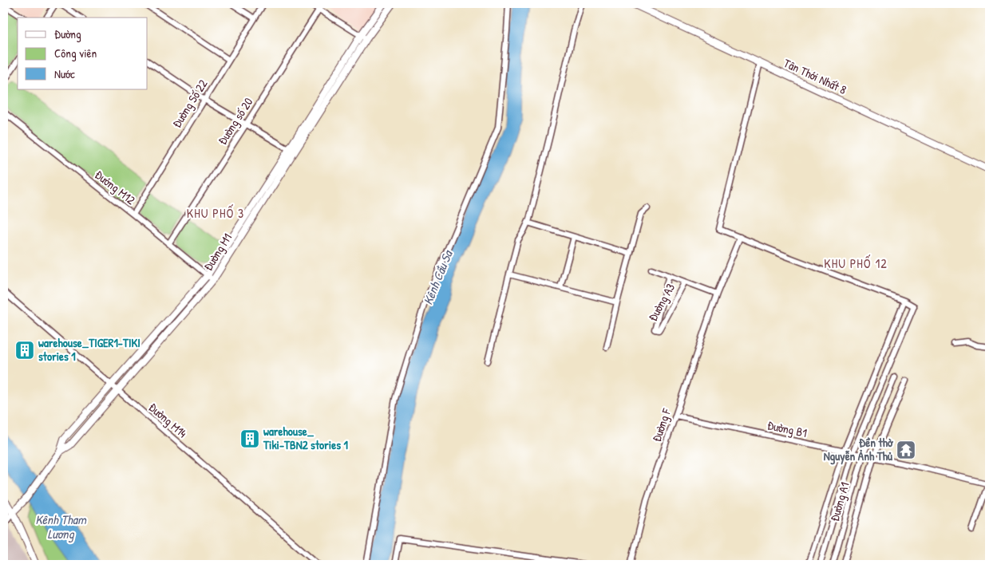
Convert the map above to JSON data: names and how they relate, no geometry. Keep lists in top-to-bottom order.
{
  "streets": {
    "street": [
      "Tân Thới Nhất 8",
      "Đường Số 22",
      "Đường số 20",
      "Đướng M12",
      "Đường M1",
      "Đường A3",
      "Đường M14",
      "Đường F",
      "Đường B1",
      "Đường A1"
    ]
  },
  "crossings": [
    ["Đường Số 22", "Đướng M12"],
    ["Đường số 20", "Đướng M12"],
    ["Đướng M12", "Đường M1"],
    ["Đường M1", "Đường M14"],
    ["Đường F", "Đường B1"],
    ["Đường B1", "Đường A1"]
  ],
  "districts": ["KHU PHỐ 3", "KHU PHỐ 12"],
  "water": ["Kênh Cầu Sa", "Kênh Tham Lương"],
  "places": {
    "building": ["warehouse_TIGER1-TIKI stories 1", "warehouse_ Tiki-TBN2 stories 1"],
    "temple": ["Đền thờ Nguyễn Ảnh Thủ"]
  },
  "legend": ["Đường", "Công viên", "Nước"]
}
